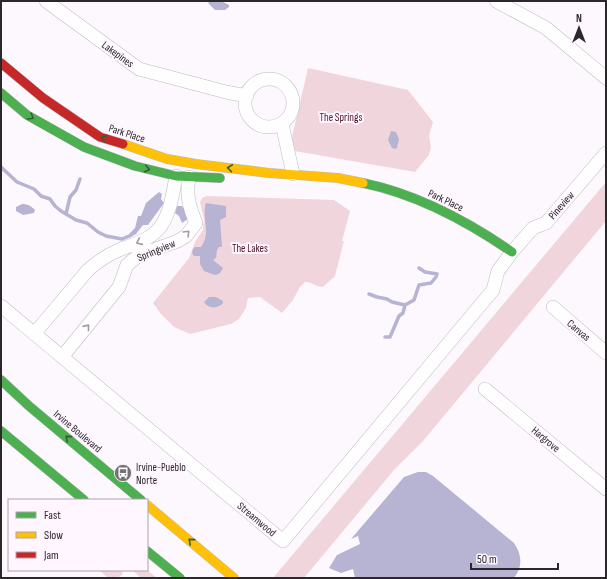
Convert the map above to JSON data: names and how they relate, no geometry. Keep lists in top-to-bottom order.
{
  "streets": {
    "street": [
      "Lakepines",
      "Park Place",
      "Pineview",
      "Springview",
      "Canvas",
      "Irvine Boulevard",
      "Hargrove",
      "Streamwood"
    ]
  },
  "crossings": [
    ["Park Place", "Pineview"],
    ["Park Place", "Springview"],
    ["Park Place", "Streamwood"],
    ["Pineview", "Streamwood"],
    ["Springview", "Streamwood"]
  ],
  "parks": ["The Springs", "The Lakes"],
  "places": {
    "bus stop": ["Irvine-Pueblo Norte"]
  },
  "legend": ["Fast", "Slow", "Jam"],
  "scale_bar": "50 m",
  "north": "top"
}
